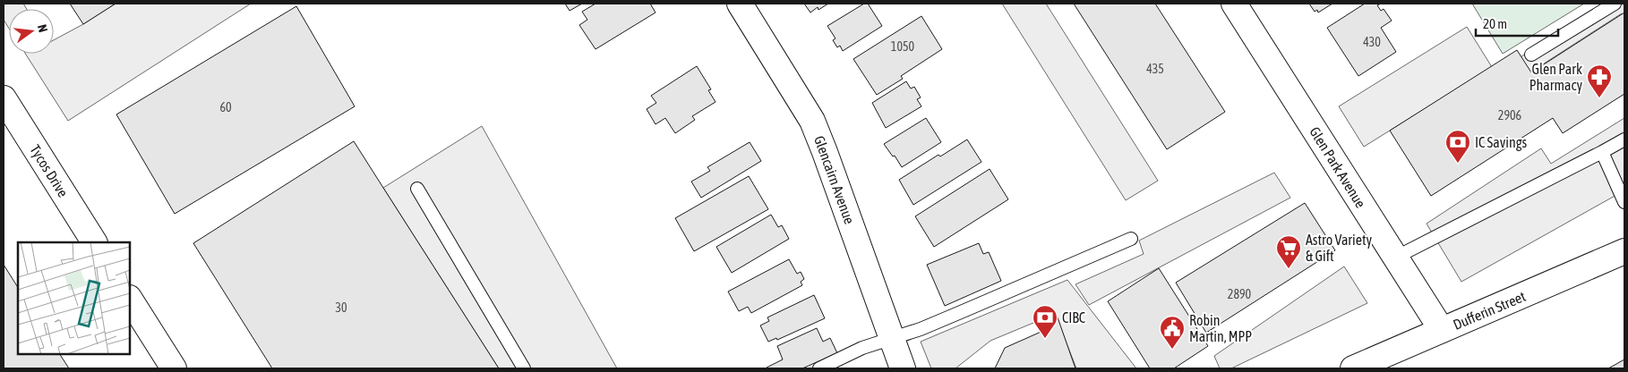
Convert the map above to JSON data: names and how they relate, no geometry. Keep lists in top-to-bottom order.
{
  "streets": {
    "street": [
      "Glen Park Avenue",
      "Tycos Drive",
      "Glencairn Avenue",
      "Dufferin Street"
    ]
  },
  "crossings": [
    ["Glen Park Avenue", "Dufferin Street"]
  ],
  "places": {
    "pharmacy": ["Glen Park Pharmacy"],
    "bank": ["IC Savings", "CIBC"],
    "supermarket": ["Astro Variety & Gift"],
    "public building": ["Robin Martin, MPP"]
  },
  "house_numbers": [
    "430",
    "1050",
    "435",
    "60",
    "2906",
    "2890",
    "30"
  ],
  "scale_bar": "20 m",
  "north": "right"
}
